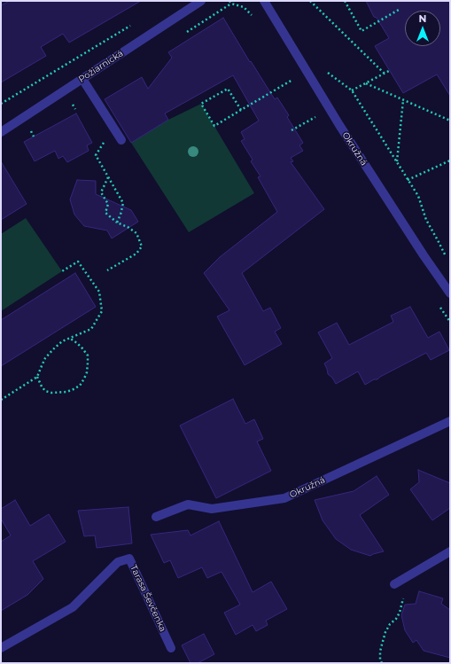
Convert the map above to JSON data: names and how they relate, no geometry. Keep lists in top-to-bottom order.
{
  "streets": {
    "street": ["Požiarnická", "Okružná", "Tarasa Ševčenka"]
  },
  "north": "top"
}
